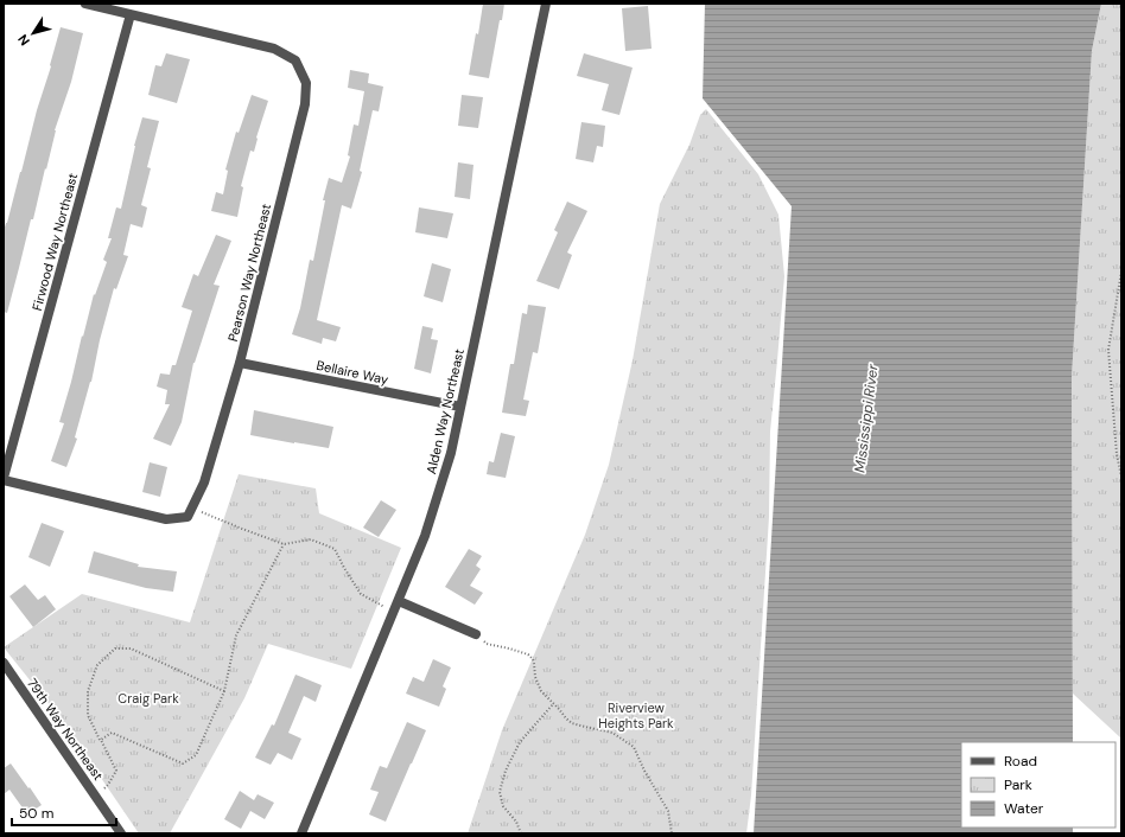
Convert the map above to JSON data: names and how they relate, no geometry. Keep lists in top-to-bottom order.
{
  "streets": {
    "street": [
      "Firwood Way Northeast",
      "Pearson Way Northeast",
      "Bellaire Way",
      "Alden Way Northeast",
      "79th Way Northeast"
    ]
  },
  "crossings": [
    ["Firwood Way Northeast", "Pearson Way Northeast"],
    ["Pearson Way Northeast", "Bellaire Way"],
    ["Bellaire Way", "Alden Way Northeast"]
  ],
  "water": ["Mississippi River"],
  "parks": ["Craig Park", "Riverview Heights Park"],
  "legend": ["Road", "Park", "Water"],
  "scale_bar": "50 m",
  "north": "bottom left"
}
